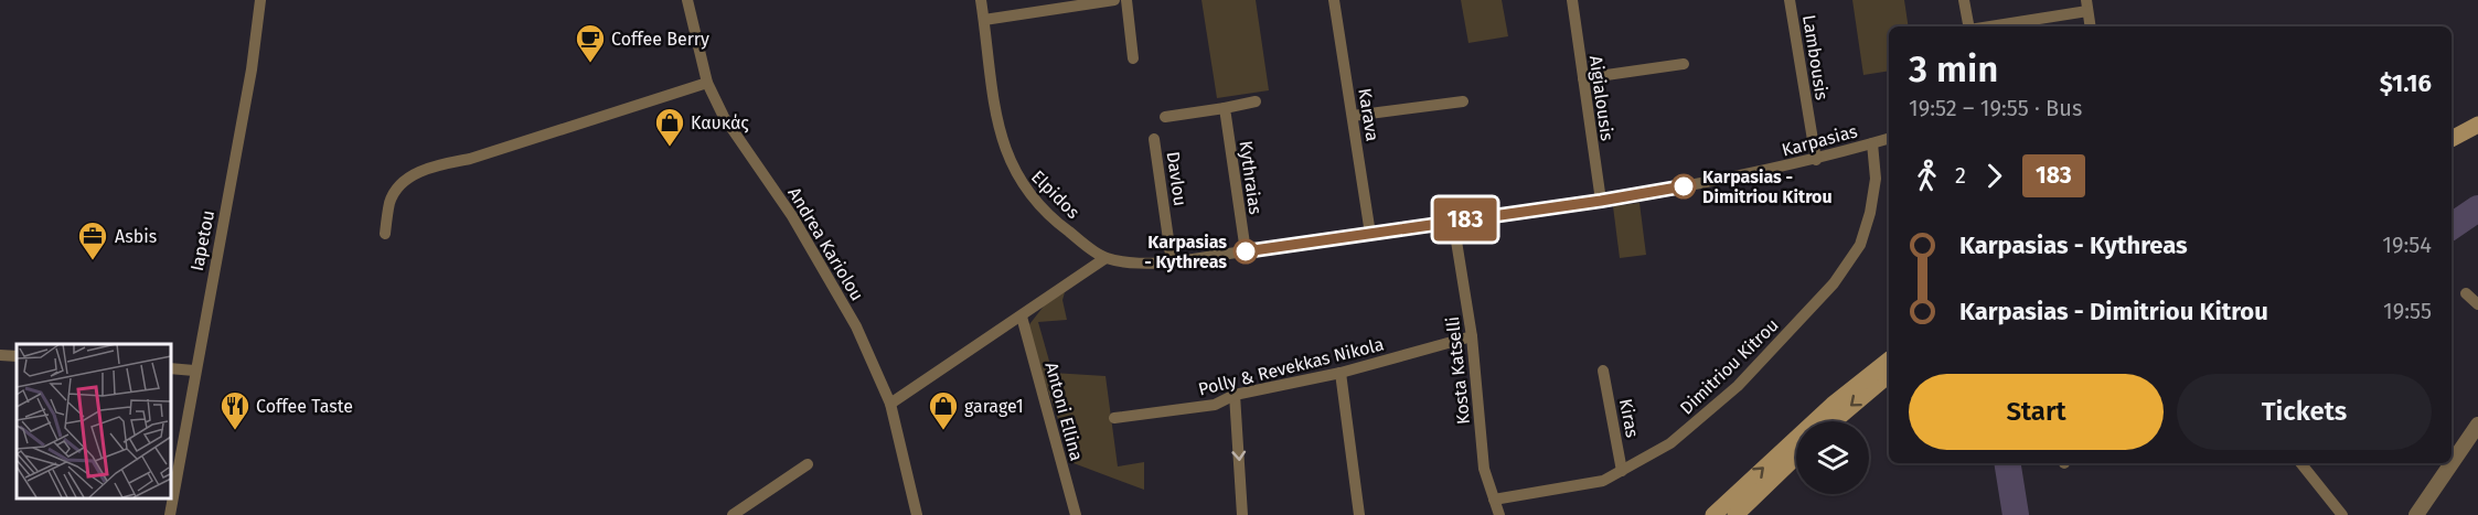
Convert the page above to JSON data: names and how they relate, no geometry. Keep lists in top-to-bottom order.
{
  "streets": {
    "street": [
      "Lambousis",
      "Aigialousis",
      "Karava",
      "Karpasias",
      "Kythraias",
      "Davlou",
      "Elpidos",
      "Iapetou",
      "Andrea Kariolou",
      "Polly & Revekkas Nikola",
      "Dimitriou Kitrou",
      "Kosta Katselli",
      "Antoni Ellina",
      "Kiras"
    ]
  },
  "crossings": [
    ["Lambousis", "Karpasias"],
    ["Aigialousis", "Karpasias"],
    ["Karava", "Karpasias"],
    ["Karpasias", "Kythraias"],
    ["Karpasias", "Elpidos"],
    ["Karpasias", "Dimitriou Kitrou"],
    ["Karpasias", "Kosta Katselli"],
    ["Kythraias", "Elpidos"],
    ["Davlou", "Elpidos"],
    ["Polly & Revekkas Nikola", "Kosta Katselli"],
    ["Dimitriou Kitrou", "Kosta Katselli"],
    ["Dimitriou Kitrou", "Kiras"]
  ],
  "places": {
    "cafe": ["Coffee Berry"],
    "shop": ["Καυκάς", "garage1"],
    "other": ["Karpasias - Dimitriou Kitrou", "Karpasias - Kythreas"],
    "office": ["Asbis"],
    "restaurant": ["Coffee Taste"]
  },
  "lines": ["bus line 183"],
  "page": {
    "on_map": "183",
    "heading": ["3 min", "19:52 – 19:55 · Bus", "$1.16"],
    "legs": ["2", "183"],
    "list": [
      {
        "name": "Karpasias - Kythreas",
        "value": "19:54"
      },
      {
        "name": "Karpasias - Dimitriou Kitrou",
        "value": "19:55"
      }
    ],
    "buttons": ["Start", "Tickets"]
  }
}
